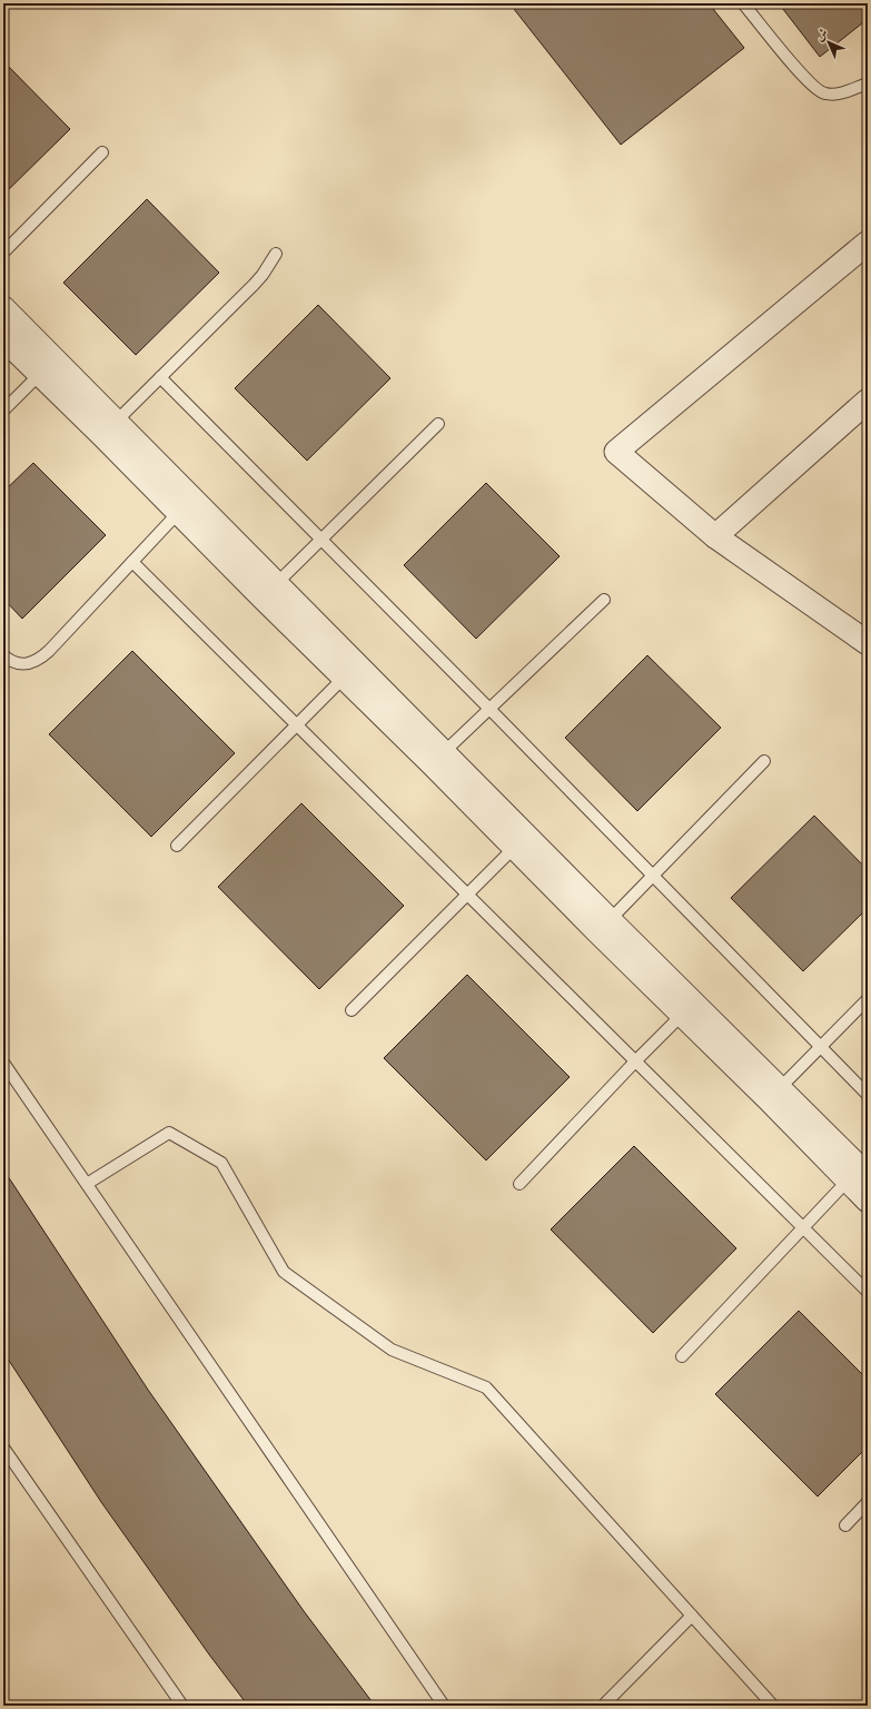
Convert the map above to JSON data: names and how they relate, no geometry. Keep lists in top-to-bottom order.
{
  "north": "top left"
}
